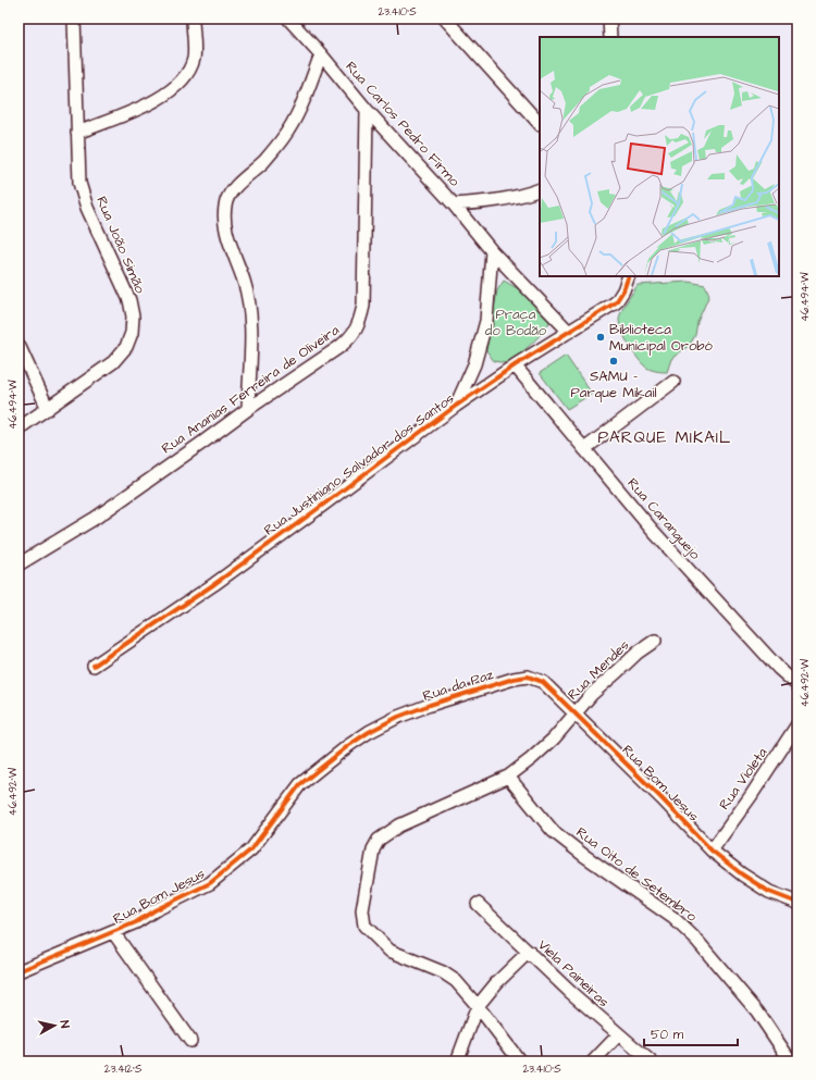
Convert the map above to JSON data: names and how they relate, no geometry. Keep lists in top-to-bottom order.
{
  "streets": {
    "street": [
      "Rua Carlos Pedro Firmo",
      "Rua João Simão",
      "Rua Ananias Ferreira de Oliveira",
      "Rua Justiniano Salvador dos Santos",
      "Rua Caranguejo",
      "Rua Mendes",
      "Rua da Paz",
      "Rua Violeta",
      "Rua Bom Jesus",
      "Rua Oito de Setembro",
      "Viela Paineiras"
    ]
  },
  "crossings": [
    ["Rua Carlos Pedro Firmo", "Rua Ananias Ferreira de Oliveira"],
    ["Rua Carlos Pedro Firmo", "Rua Justiniano Salvador dos Santos"],
    ["Rua Justiniano Salvador dos Santos", "Rua Caranguejo"],
    ["Rua Mendes", "Rua Bom Jesus"],
    ["Rua Mendes", "Rua Oito de Setembro"],
    ["Rua da Paz", "Rua Bom Jesus"],
    ["Rua Violeta", "Rua Bom Jesus"]
  ],
  "districts": ["PARQUE MIKAIL"],
  "parks": ["Praça do Bodão"],
  "places": ["Biblioteca Municipal Orobó", "SAMU - Parque Mikail"],
  "scale_bar": "50 m",
  "north": "right",
  "coordinates": [
    "23.410°S",
    "46.494°W",
    "46.492°W",
    "23.412°S"
  ]
}
